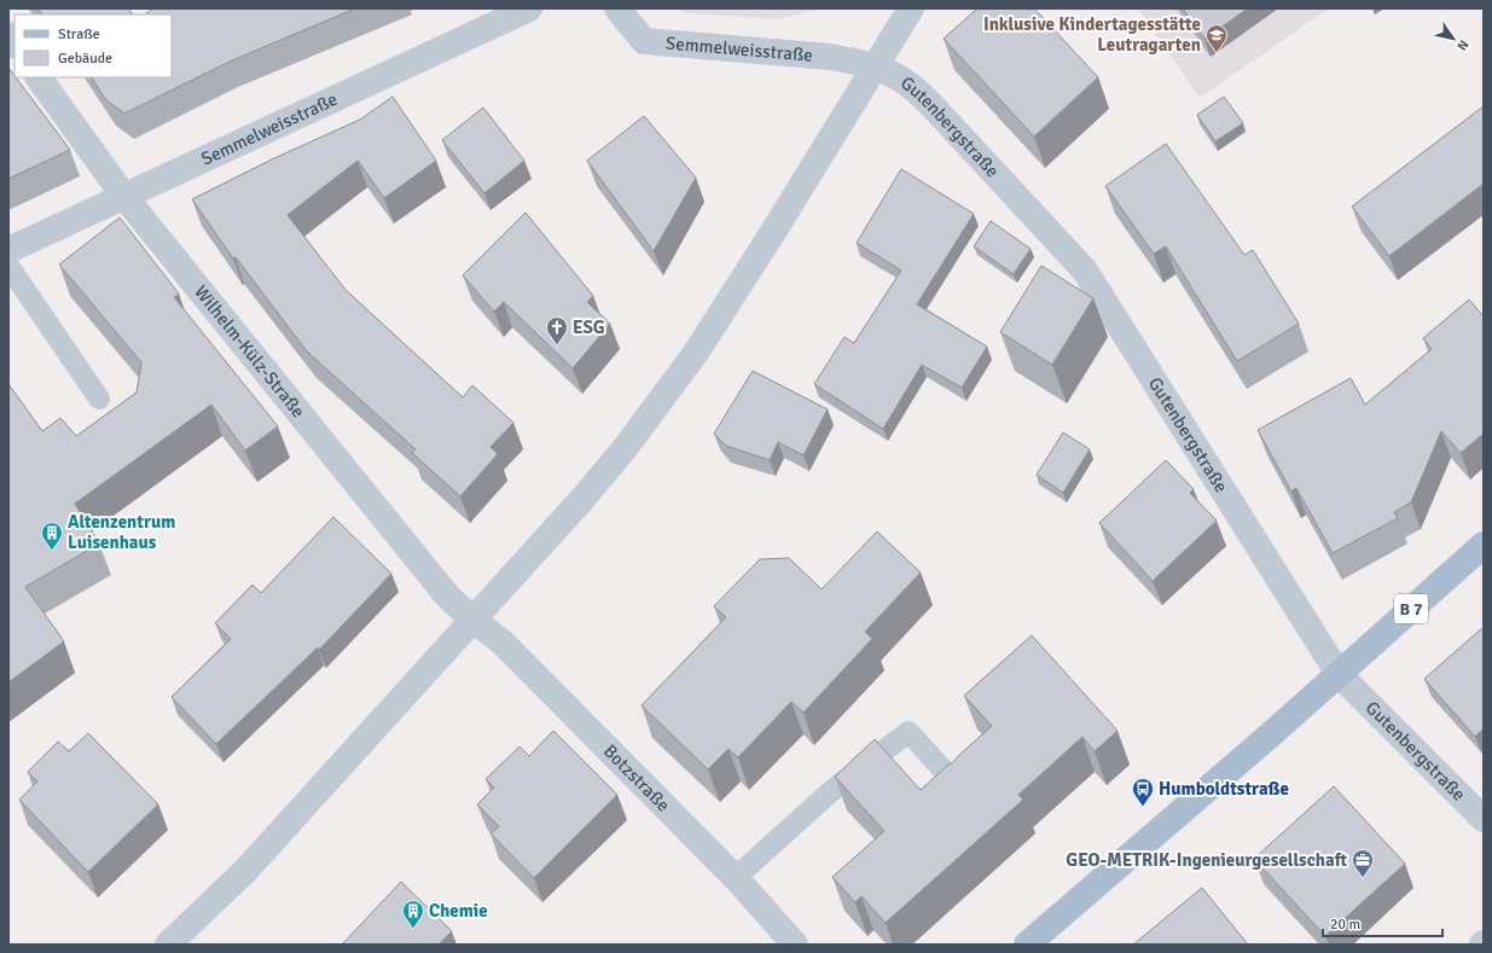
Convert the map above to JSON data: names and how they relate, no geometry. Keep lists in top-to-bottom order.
{
  "streets": {
    "main road": ["B 7"],
    "street": [
      "Semmelweisstraße",
      "Gutenbergstraße",
      "Wilhelm-Külz-Straße",
      "Botzstraße"
    ]
  },
  "crossings": [
    ["Semmelweisstraße", "Gutenbergstraße"],
    ["Semmelweisstraße", "Wilhelm-Külz-Straße"],
    ["Gutenbergstraße", "B 7"],
    ["Wilhelm-Külz-Straße", "Botzstraße"]
  ],
  "places": {
    "school or university": ["Inklusive Kindertagesstätte Leutragarten"],
    "church": ["ESG"],
    "building": ["Altenzentrum Luisenhaus", "Chemie"],
    "bus stop": ["Humboldtstraße"],
    "office": ["GEO-METRIK-Ingenieurgesellschaft"]
  },
  "legend": ["Straße", "Gebäude"],
  "scale_bar": "20 m",
  "north": "bottom right"
}
